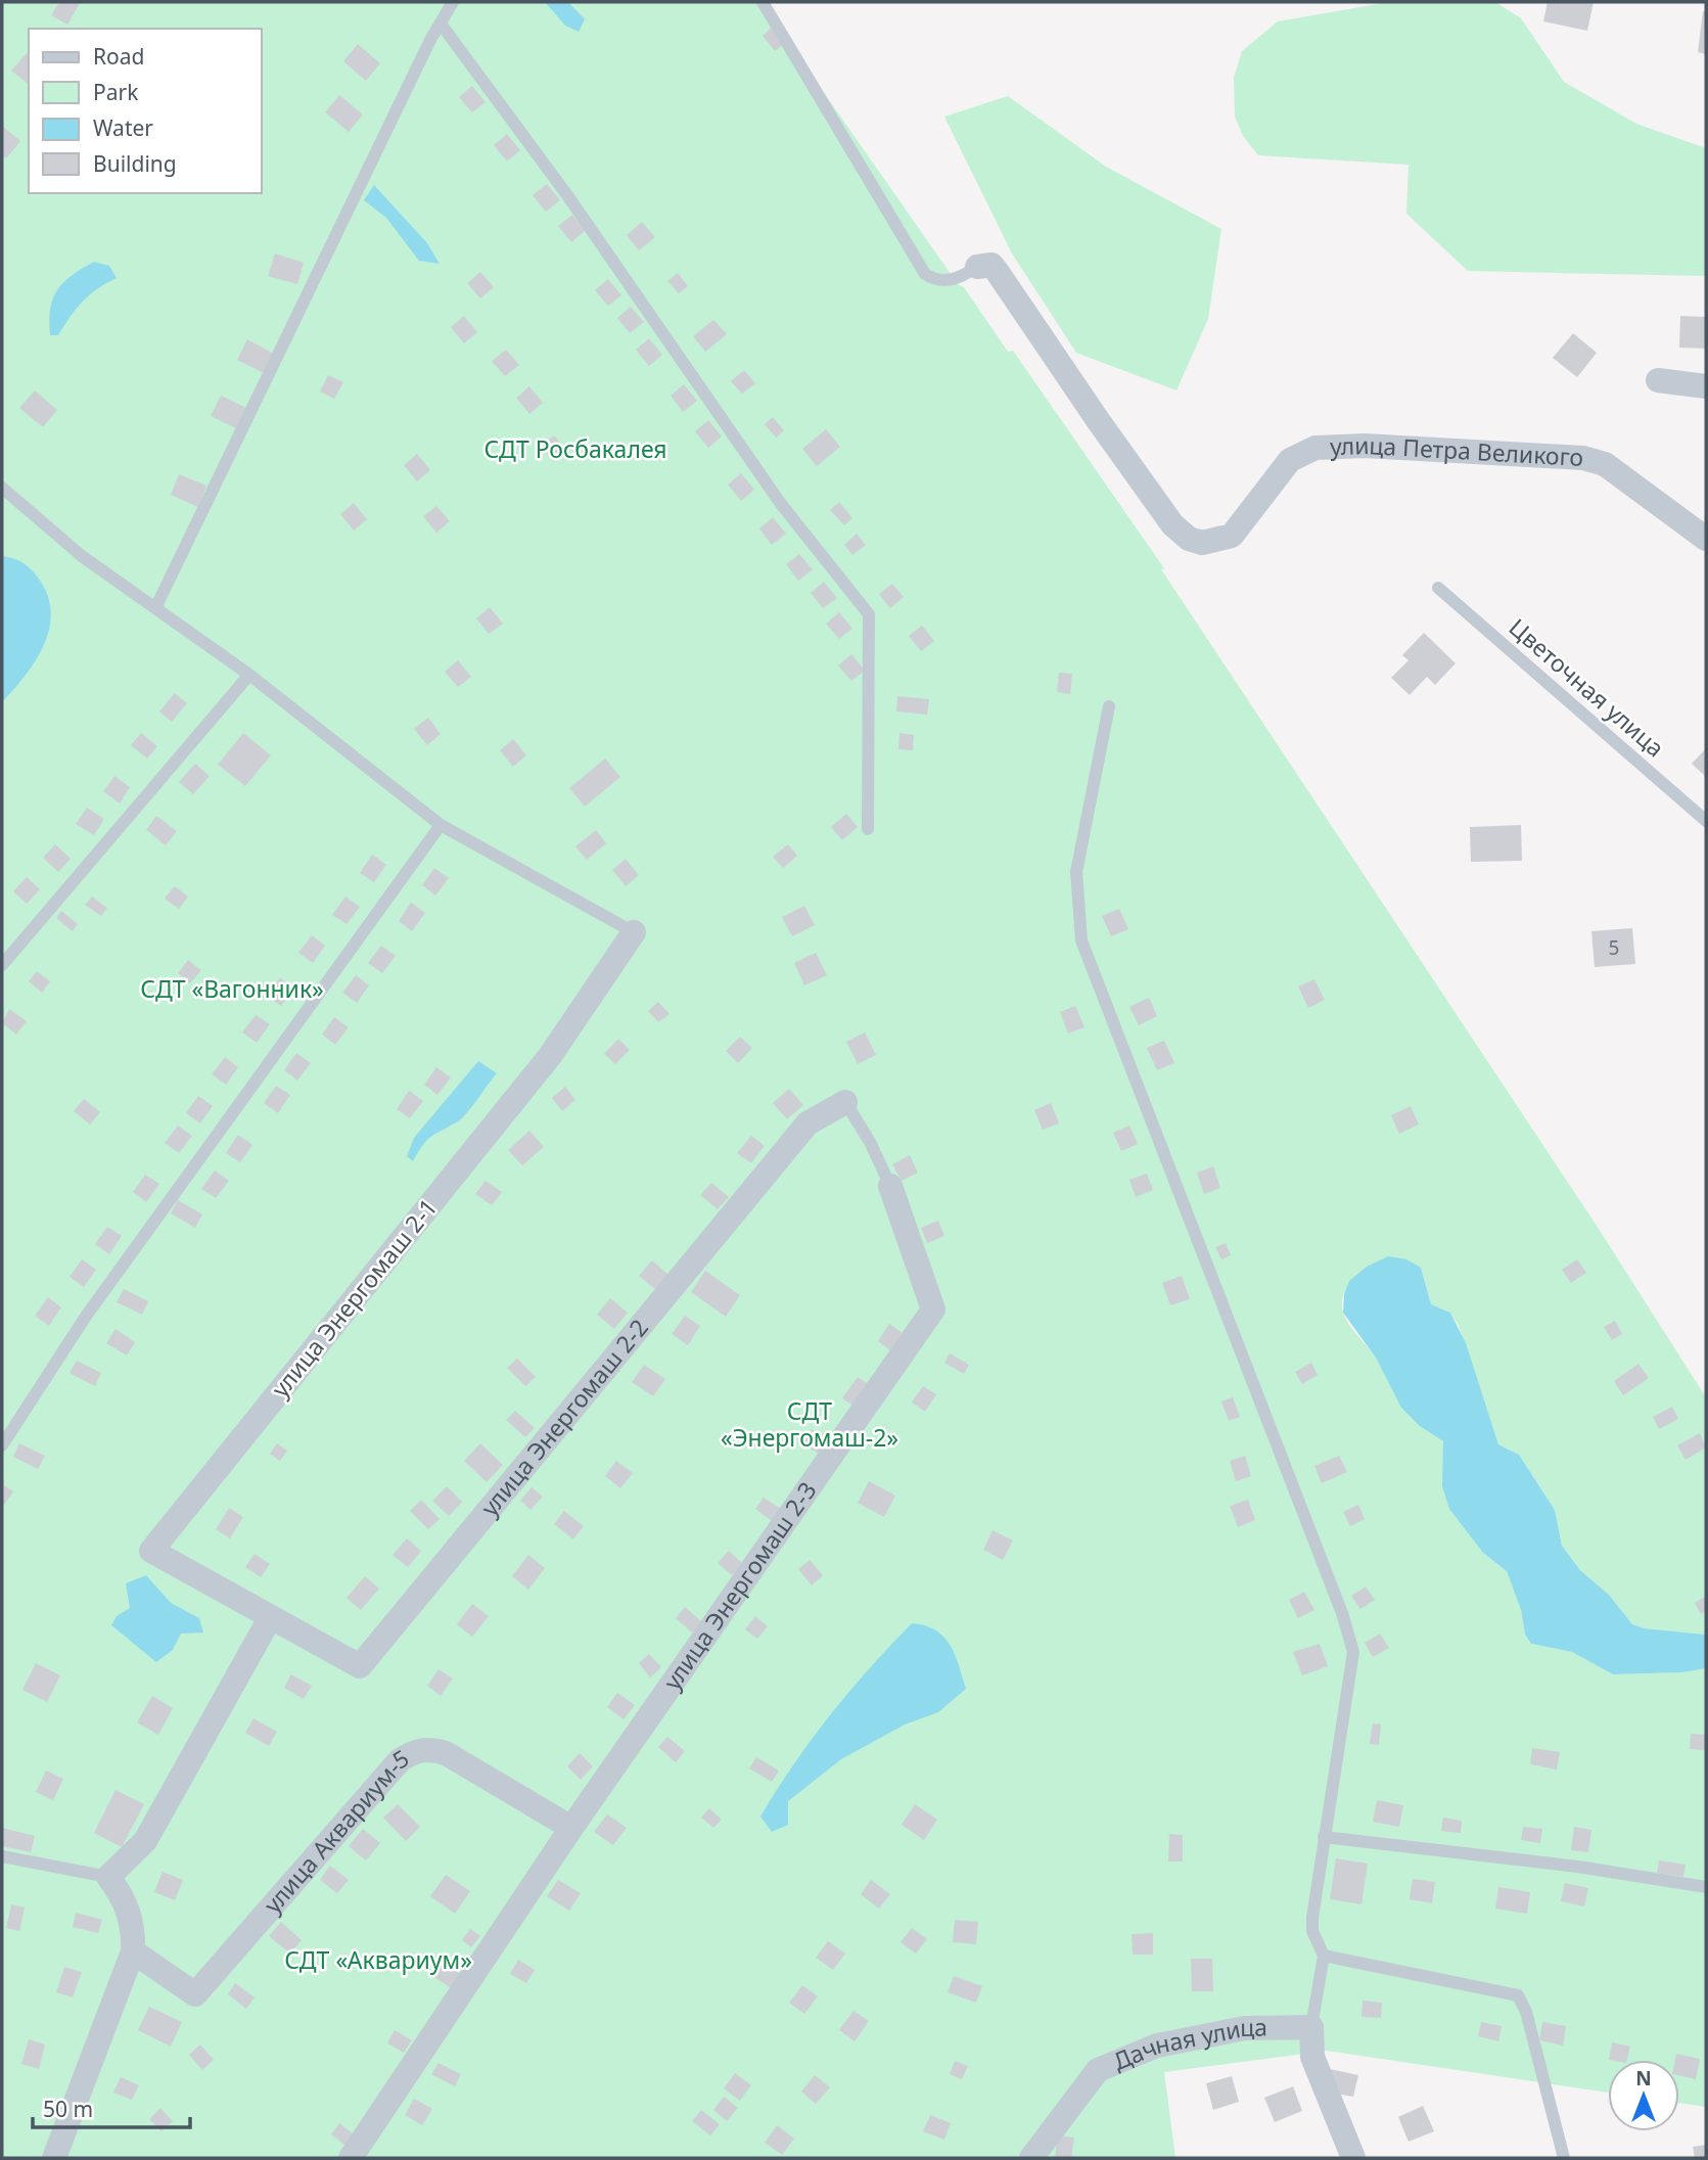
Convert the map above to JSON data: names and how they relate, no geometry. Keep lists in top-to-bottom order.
{
  "streets": {
    "street": [
      "улица Петра Великого",
      "улица Энергомаш 2-1",
      "улица Энергомаш 2-2",
      "улица Энергомаш 2-3",
      "улица Аквариум-5",
      "Дачная улица"
    ],
    "lane": ["Цветочная улица"]
  },
  "crossings": [
    ["улица Энергомаш 2-1", "улица Энергомаш 2-2"],
    ["улица Энергомаш 2-3", "улица Аквариум-5"]
  ],
  "parks": [
    "СДТ Росбакалея",
    "СДТ «Вагонник»",
    "СДТ «Энергомаш-2»",
    "СДТ «Аквариум»"
  ],
  "house_numbers": ["5"],
  "legend": [
    "Road",
    "Park",
    "Water",
    "Building"
  ],
  "scale_bar": "50 m",
  "north": "top"
}
